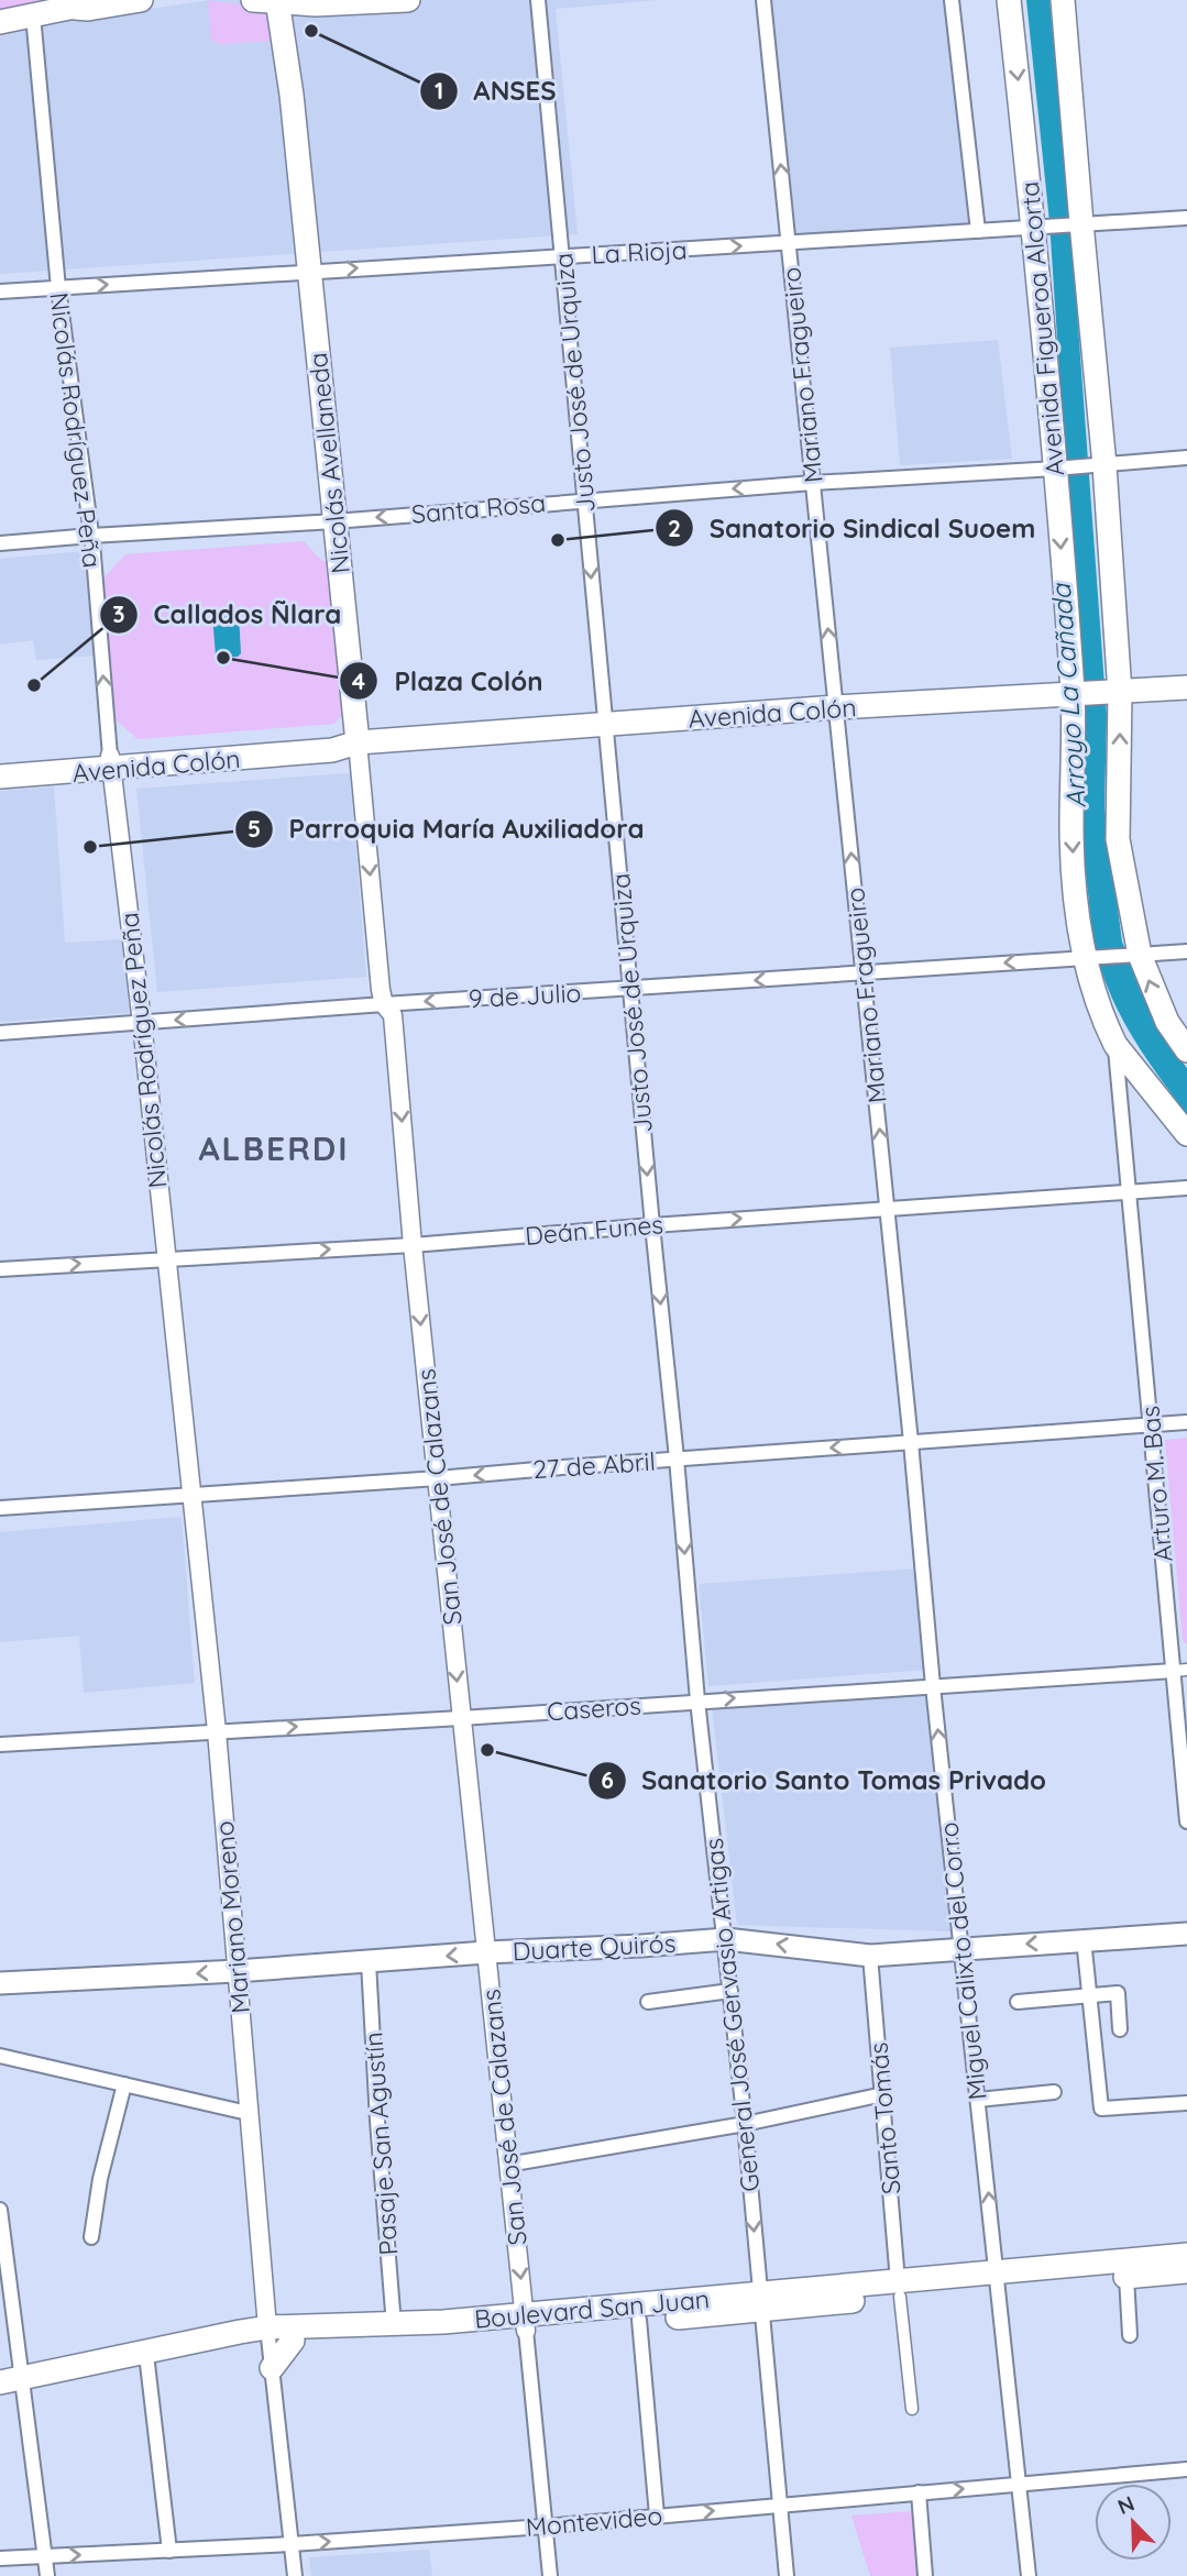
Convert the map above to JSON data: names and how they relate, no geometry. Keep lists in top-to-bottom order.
{
  "streets": {
    "main road": [
      "Avenida Figueroa Alcorta",
      "Nicolás Avellaneda",
      "Avenida Colón",
      "Duarte Quirós",
      "Boulevard San Juan"
    ],
    "street": [
      "La Rioja",
      "Mariano Fragueiro",
      "Justo José de Urquiza",
      "Nicolás Rodríguez Peña",
      "Santa Rosa",
      "9 de Julio",
      "Deán Funes",
      "27 de Abril",
      "Arturo M. Bas",
      "San José de Calazans",
      "Caseros",
      "Mariano Moreno",
      "Miguel Calixto del Corro",
      "General José Gervasio Artigas",
      "Santo Tomás",
      "Pasaje San Agustín",
      "Montevideo"
    ]
  },
  "crossings": [
    ["La Rioja", "Avenida Figueroa Alcorta"],
    ["La Rioja", "Mariano Fragueiro"],
    ["La Rioja", "Justo José de Urquiza"],
    ["La Rioja", "Nicolás Rodríguez Peña"],
    ["La Rioja", "Nicolás Avellaneda"],
    ["Avenida Figueroa Alcorta", "Santa Rosa"],
    ["Avenida Figueroa Alcorta", "Avenida Colón"],
    ["Avenida Figueroa Alcorta", "9 de Julio"],
    ["Avenida Figueroa Alcorta", "Arturo M. Bas"],
    ["Mariano Fragueiro", "Santa Rosa"],
    ["Mariano Fragueiro", "Avenida Colón"],
    ["Mariano Fragueiro", "9 de Julio"],
    ["Mariano Fragueiro", "Deán Funes"],
    ["Mariano Fragueiro", "Miguel Calixto del Corro"],
    ["Justo José de Urquiza", "Santa Rosa"],
    ["Justo José de Urquiza", "Avenida Colón"],
    ["Justo José de Urquiza", "9 de Julio"],
    ["Justo José de Urquiza", "Deán Funes"],
    ["Justo José de Urquiza", "General José Gervasio Artigas"],
    ["Nicolás Rodríguez Peña", "Santa Rosa"],
    ["Nicolás Rodríguez Peña", "Avenida Colón"],
    ["Nicolás Rodríguez Peña", "9 de Julio"],
    ["Nicolás Rodríguez Peña", "Deán Funes"],
    ["Nicolás Rodríguez Peña", "Mariano Moreno"],
    ["Nicolás Avellaneda", "Santa Rosa"],
    ["Nicolás Avellaneda", "Avenida Colón"],
    ["Nicolás Avellaneda", "9 de Julio"],
    ["Nicolás Avellaneda", "Deán Funes"],
    ["Nicolás Avellaneda", "San José de Calazans"],
    ["Deán Funes", "Arturo M. Bas"],
    ["Deán Funes", "San José de Calazans"],
    ["Deán Funes", "Mariano Moreno"],
    ["Deán Funes", "Miguel Calixto del Corro"],
    ["Deán Funes", "General José Gervasio Artigas"],
    ["27 de Abril", "Arturo M. Bas"],
    ["27 de Abril", "San José de Calazans"],
    ["27 de Abril", "Mariano Moreno"],
    ["27 de Abril", "Miguel Calixto del Corro"],
    ["27 de Abril", "General José Gervasio Artigas"],
    ["Arturo M. Bas", "Caseros"],
    ["San José de Calazans", "Caseros"],
    ["San José de Calazans", "Duarte Quirós"],
    ["San José de Calazans", "Boulevard San Juan"],
    ["San José de Calazans", "Montevideo"],
    ["Caseros", "Mariano Moreno"],
    ["Caseros", "Miguel Calixto del Corro"],
    ["Caseros", "General José Gervasio Artigas"],
    ["Mariano Moreno", "Duarte Quirós"],
    ["Mariano Moreno", "Boulevard San Juan"],
    ["Duarte Quirós", "Miguel Calixto del Corro"],
    ["Duarte Quirós", "General José Gervasio Artigas"],
    ["Duarte Quirós", "Santo Tomás"],
    ["Duarte Quirós", "Pasaje San Agustín"],
    ["Miguel Calixto del Corro", "Boulevard San Juan"],
    ["Miguel Calixto del Corro", "Montevideo"],
    ["General José Gervasio Artigas", "Boulevard San Juan"],
    ["General José Gervasio Artigas", "Montevideo"],
    ["Santo Tomás", "Boulevard San Juan"],
    ["Pasaje San Agustín", "Boulevard San Juan"]
  ],
  "one_way": [
    "La Rioja",
    "Mariano Fragueiro",
    "Justo José de Urquiza",
    "Nicolás Avellaneda",
    "Santa Rosa",
    "9 de Julio",
    "Deán Funes",
    "27 de Abril",
    "San José de Calazans",
    "Caseros",
    "Duarte Quirós",
    "General José Gervasio Artigas",
    "Montevideo"
  ],
  "districts": ["ALBERDI"],
  "water": ["Arroyo La Cañada"],
  "places": [
    "ANSES",
    "Sanatorio Sindical Suoem",
    "Plaza Colón",
    "Callados Ñlara",
    "Parroquia María Auxiliadora",
    "Sanatorio Santo Tomas Privado"
  ],
  "north": "top left"
}
